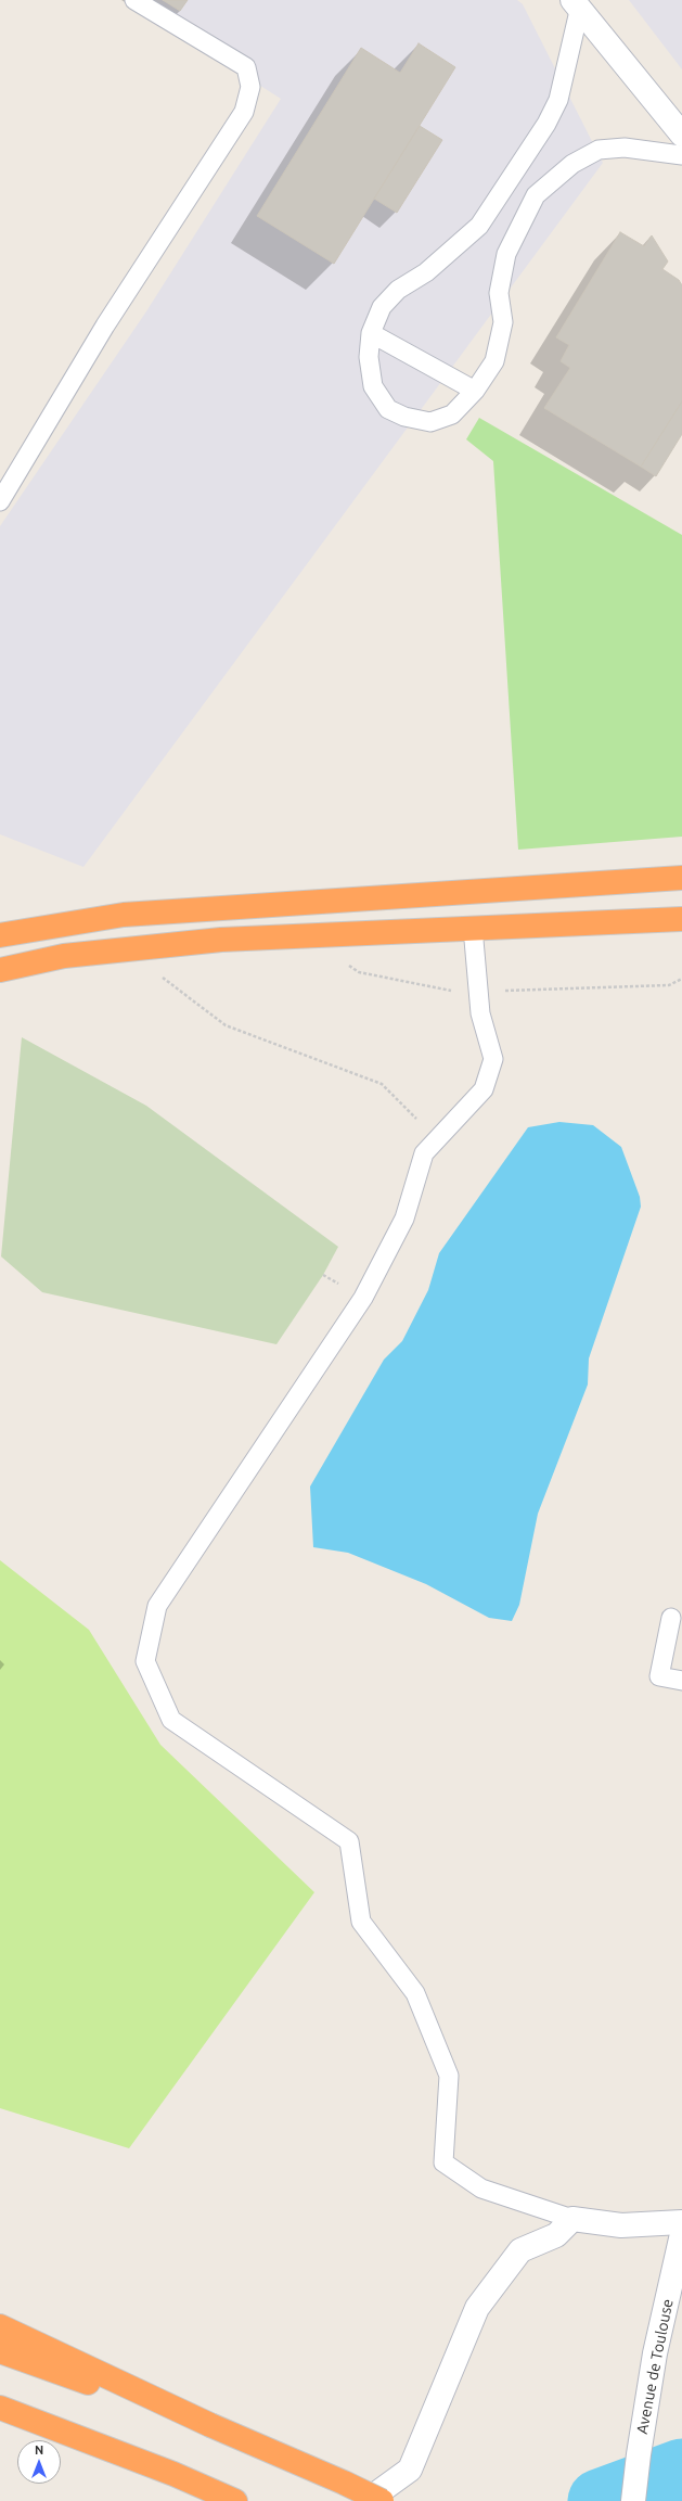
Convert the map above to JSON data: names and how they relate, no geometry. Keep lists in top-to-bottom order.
{
  "streets": {
    "street": ["Avenue de Toulouse"]
  },
  "north": "top"
}
